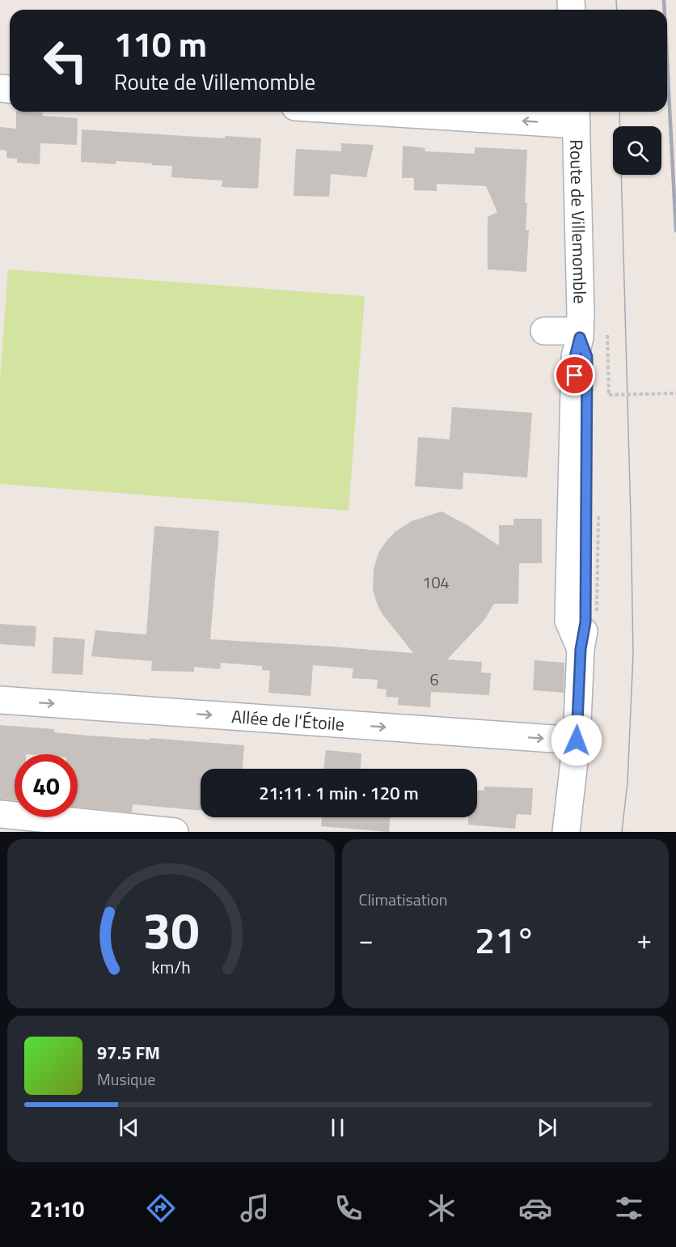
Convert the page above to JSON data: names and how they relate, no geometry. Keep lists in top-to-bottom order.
{
  "streets": {
    "street": ["Route de Villemomble", "Allée de l'Étoile"]
  },
  "crossings": [
    ["Route de Villemomble", "Allée de l'Étoile"]
  ],
  "house_numbers": ["104", "6"],
  "page": {
    "turn": ["110 m", "Route de Villemomble"],
    "limit": "40",
    "trip": "21:11 · 1 min · 120 m",
    "tile": "Climatisation",
    "heat": ["−", "21°", "+"],
    "song": ["97.5 FM", "Musique"],
    "tabs": "21:10",
    "gauge": ["30", "km/h"]
  }
}
